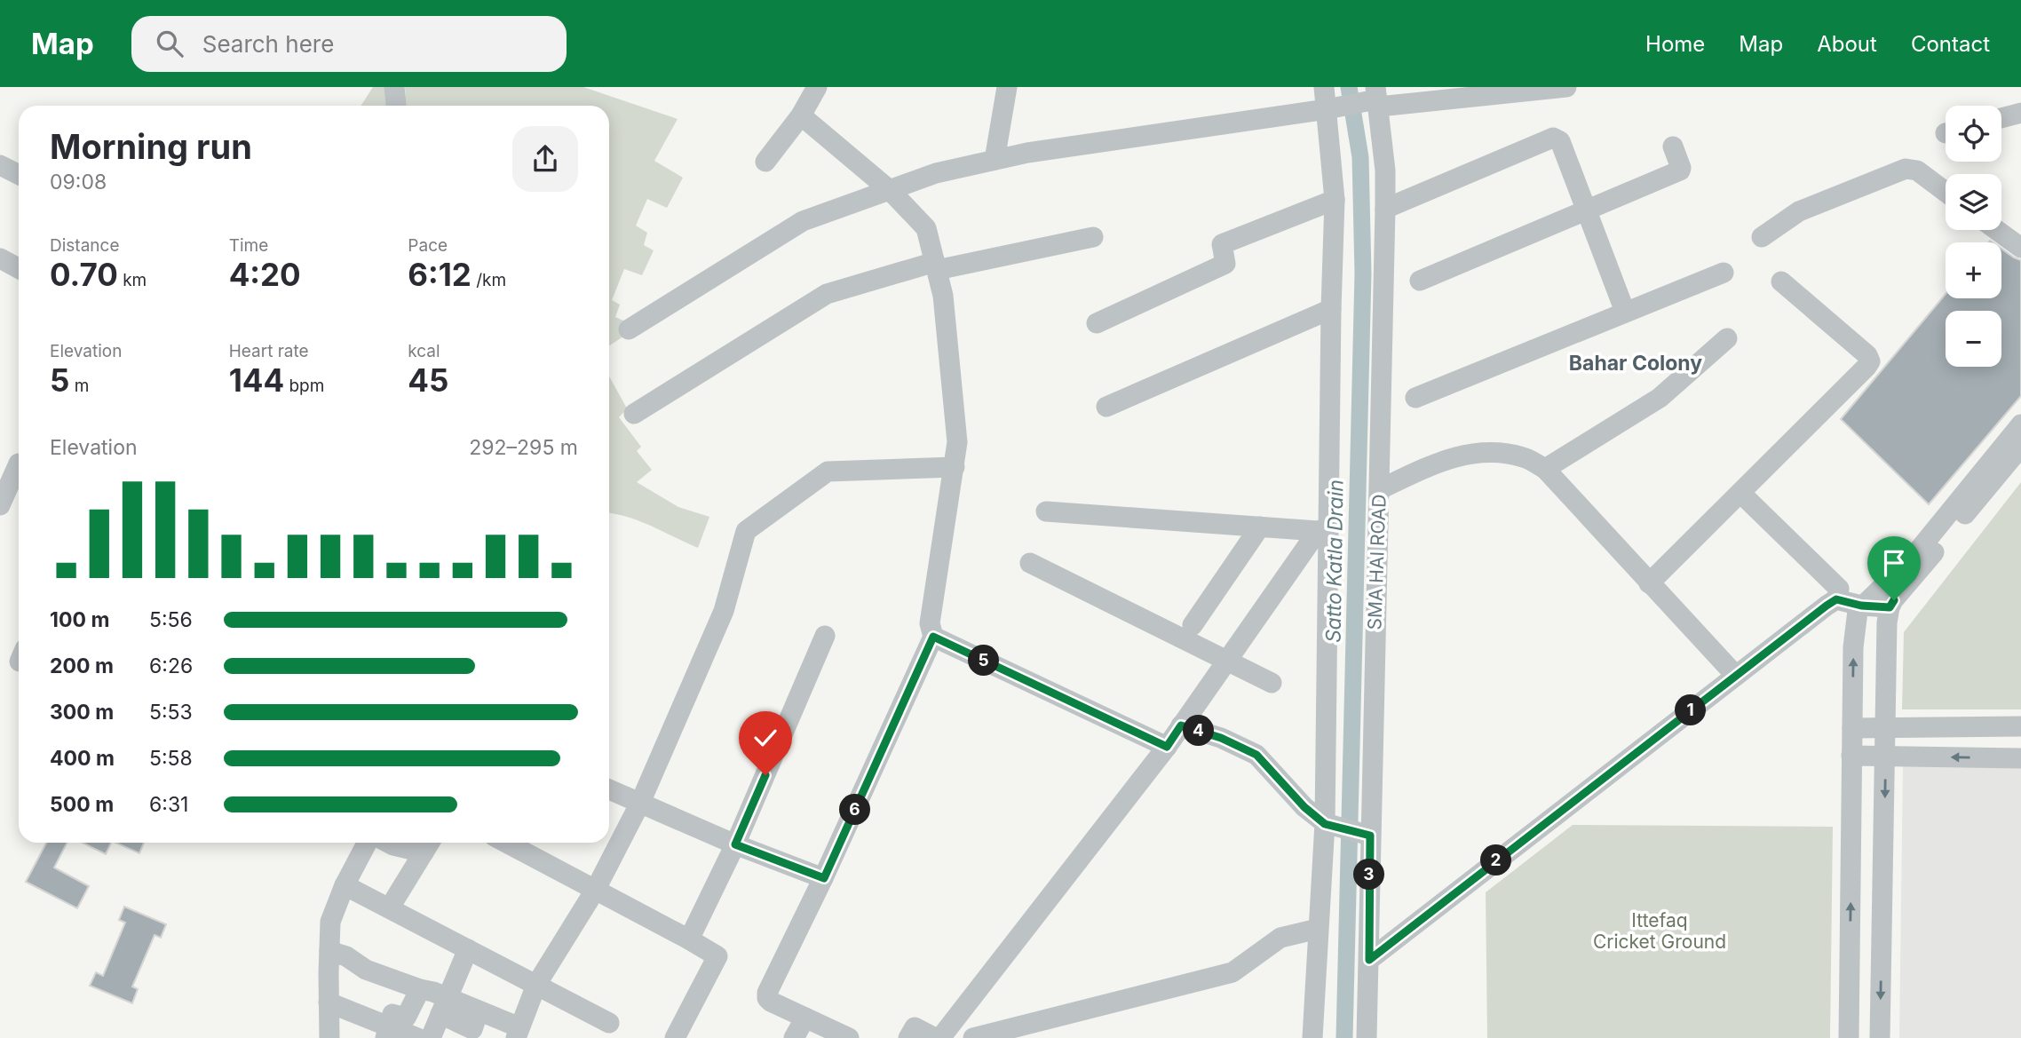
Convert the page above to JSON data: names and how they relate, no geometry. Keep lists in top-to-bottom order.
{
  "streets": {
    "street": ["SMA HAI ROAD"]
  },
  "districts": ["Bahar Colony"],
  "water": ["Satto Katla Drain"],
  "parks": ["Ittefaq Cricket Ground"],
  "page": {
    "header": "Map",
    "search": "Search here",
    "nav": [
      "Home",
      "Map",
      "About",
      "Contact"
    ],
    "map_buttons": ["+", "−"],
    "heading": ["Morning run", "09:08"],
    "stats": [
      ["Distance", "0.70 km"],
      ["Time", "4:20"],
      ["Pace", "6:12 /km"],
      ["Elevation", "5 m"],
      ["Heart rate", "144 bpm"],
      ["kcal", "45"]
    ],
    "chart": ["Elevation", "292–295 m"],
    "list": [
      {
        "name": "100 m",
        "note": "5:56"
      },
      {
        "name": "200 m",
        "note": "6:26"
      },
      {
        "name": "300 m",
        "note": "5:53"
      },
      {
        "name": "400 m",
        "note": "5:58"
      },
      {
        "name": "500 m",
        "note": "6:31"
      }
    ],
    "pins": [
      "5",
      "1",
      "4",
      "6",
      "2",
      "3"
    ]
  }
}
